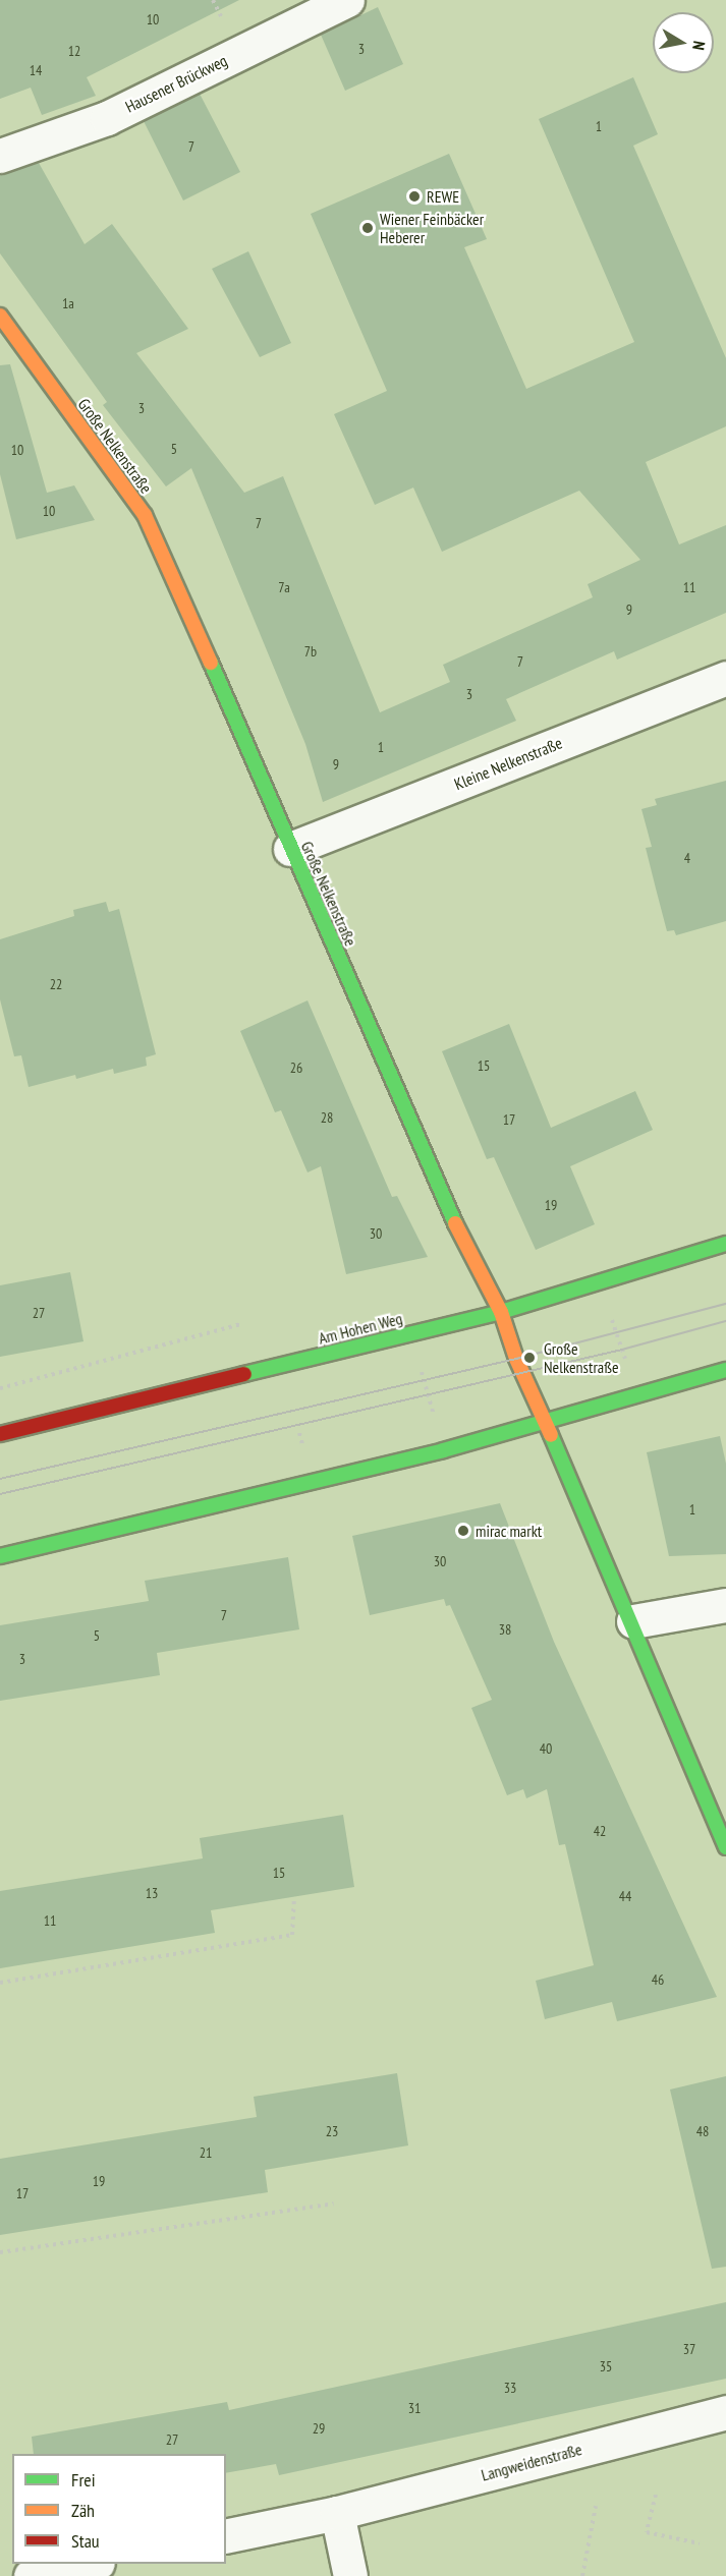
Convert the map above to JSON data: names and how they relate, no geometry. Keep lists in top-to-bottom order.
{
  "streets": {
    "street": [
      "Hausener Brückweg",
      "Große Nelkenstraße",
      "Kleine Nelkenstraße",
      "Am Hohen Weg",
      "Langweidenstraße"
    ]
  },
  "crossings": [
    ["Große Nelkenstraße", "Kleine Nelkenstraße"],
    ["Große Nelkenstraße", "Am Hohen Weg"]
  ],
  "places": [
    "REWE",
    "Wiener Feinbäcker Heberer",
    "Große Nelkenstraße",
    "mirac markt"
  ],
  "house_numbers": [
    "10",
    "3",
    "12",
    "14",
    "1",
    "7",
    "1a",
    "3",
    "5",
    "10",
    "10",
    "7",
    "7a",
    "11",
    "9",
    "7b",
    "7",
    "3",
    "1",
    "9",
    "4",
    "22",
    "15",
    "26",
    "28",
    "17",
    "19",
    "30",
    "27",
    "1",
    "30",
    "7",
    "38",
    "5",
    "3",
    "40",
    "42",
    "15",
    "13",
    "44",
    "11",
    "46",
    "23",
    "48",
    "21",
    "19",
    "17",
    "37",
    "35",
    "33",
    "31",
    "29",
    "27"
  ],
  "legend": ["Frei", "Zäh", "Stau"],
  "north": "right"
}
